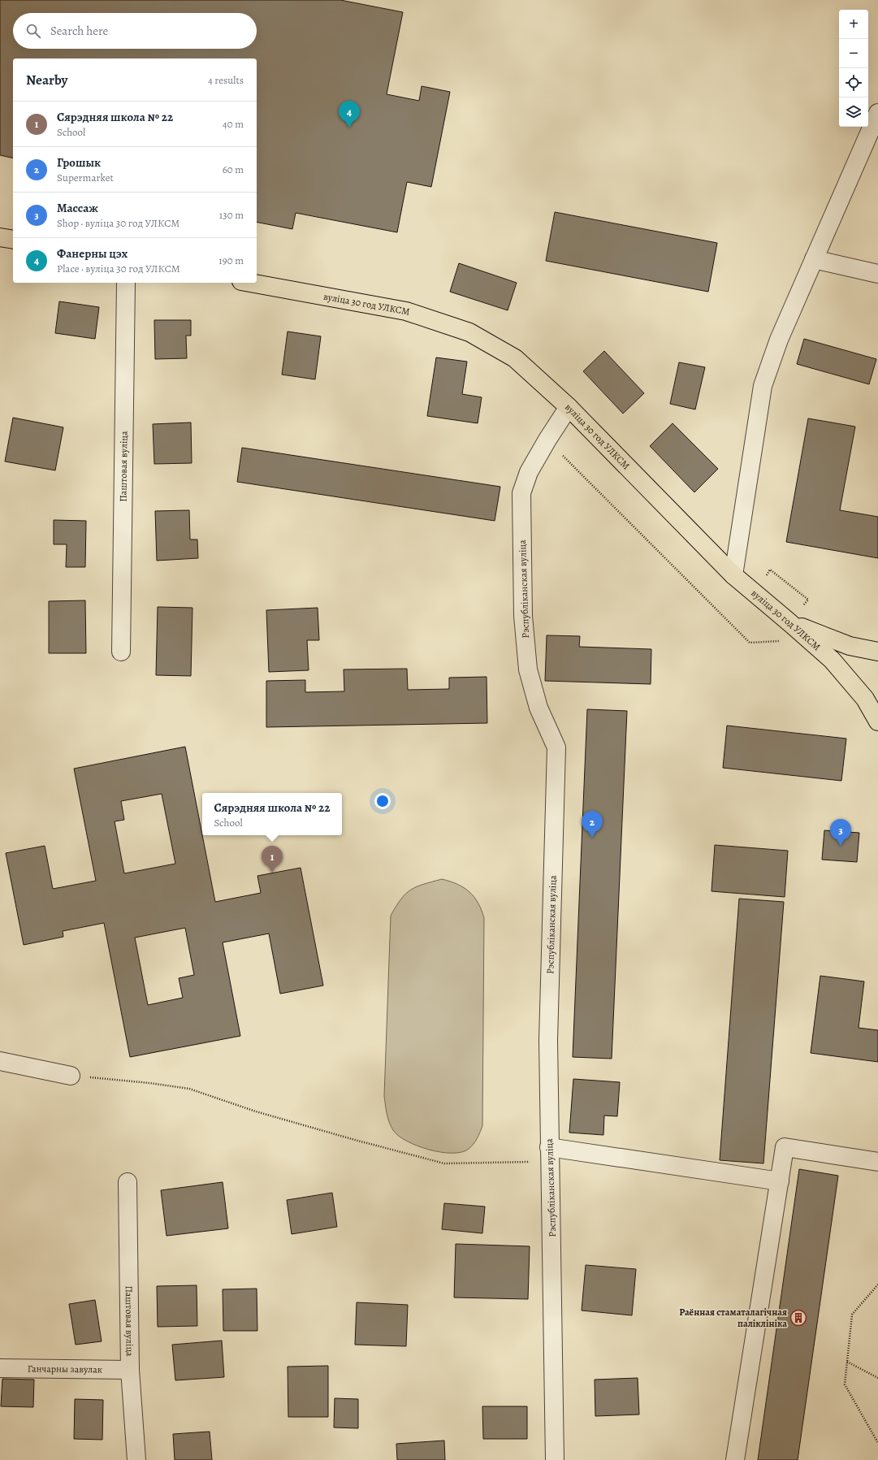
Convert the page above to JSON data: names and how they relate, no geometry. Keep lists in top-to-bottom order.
{
  "streets": {
    "main road": ["вуліца 30 год УЛКСМ"],
    "street": ["Паштовая вуліца", "Рэспубліканская вуліца", "Ганчарны завулак"]
  },
  "crossings": [
    ["вуліца 30 год УЛКСМ", "Рэспубліканская вуліца"],
    ["Паштовая вуліца", "Ганчарны завулак"]
  ],
  "places": {
    "building": ["Раённая стаматалагічная паліклініка"]
  },
  "page": {
    "map_buttons": ["+", "−"],
    "search": "Search here",
    "heading": ["Nearby", "4 results"],
    "pins": [
      "4",
      "2",
      "3",
      "1"
    ],
    "list": [
      {
        "mark": "1",
        "name": "Сярэдняя школа № 22",
        "note": "School",
        "value": "40 m"
      },
      {
        "mark": "2",
        "name": "Грошык",
        "note": "Supermarket",
        "value": "60 m"
      },
      {
        "mark": "3",
        "name": "Массаж",
        "note": "Shop · вуліца 30 год УЛКСМ",
        "value": "130 m"
      },
      {
        "mark": "4",
        "name": "Фанерны цэх",
        "note": "Place · вуліца 30 год УЛКСМ",
        "value": "190 m"
      }
    ],
    "popup": ["Сярэдняя школа № 22", "School"]
  }
}
